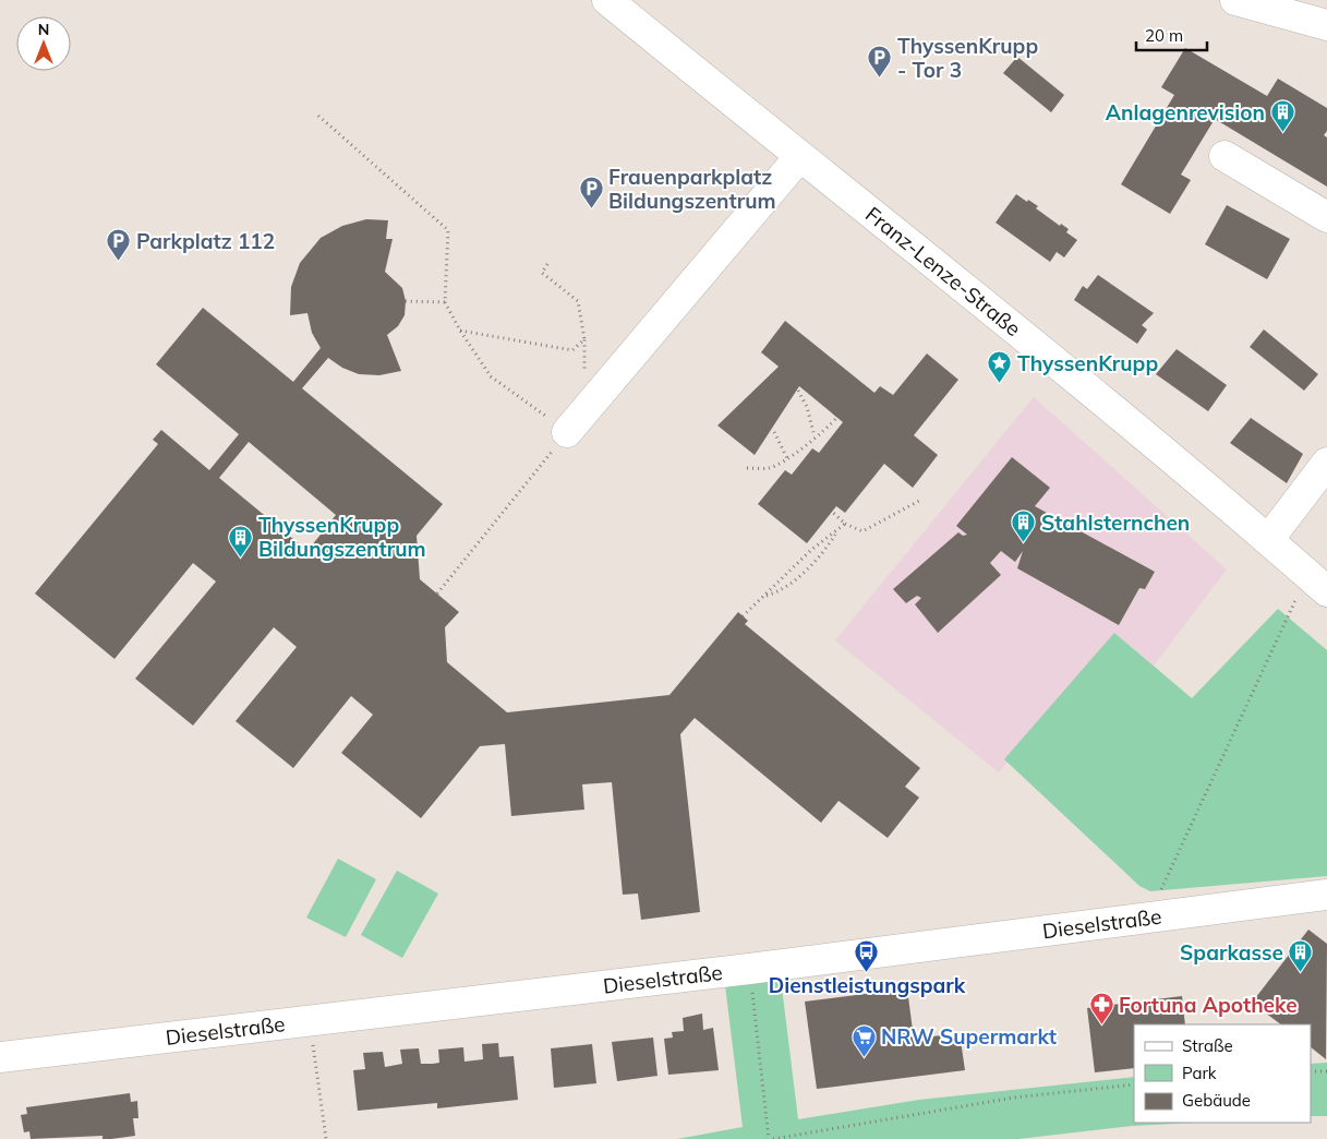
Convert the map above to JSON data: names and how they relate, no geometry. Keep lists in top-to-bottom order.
{
  "streets": {
    "street": ["Franz-Lenze-Straße", "Dieselstraße"]
  },
  "places": {
    "parking": ["ThyssenKrupp - Tor 3", "Frauenparkplatz Bildungszentrum", "Parkplatz 112"],
    "building": [
      "Anlagenrevision",
      "Stahlsternchen",
      "ThyssenKrupp Bildungszentrum",
      "Sparkasse"
    ],
    "place": ["ThyssenKrupp"],
    "bus stop": ["Dienstleistungspark"],
    "pharmacy": ["Fortuna Apotheke"],
    "supermarket": ["NRW Supermarkt"]
  },
  "legend": ["Straße", "Park", "Gebäude"],
  "scale_bar": "20 m",
  "north": "top"
}
